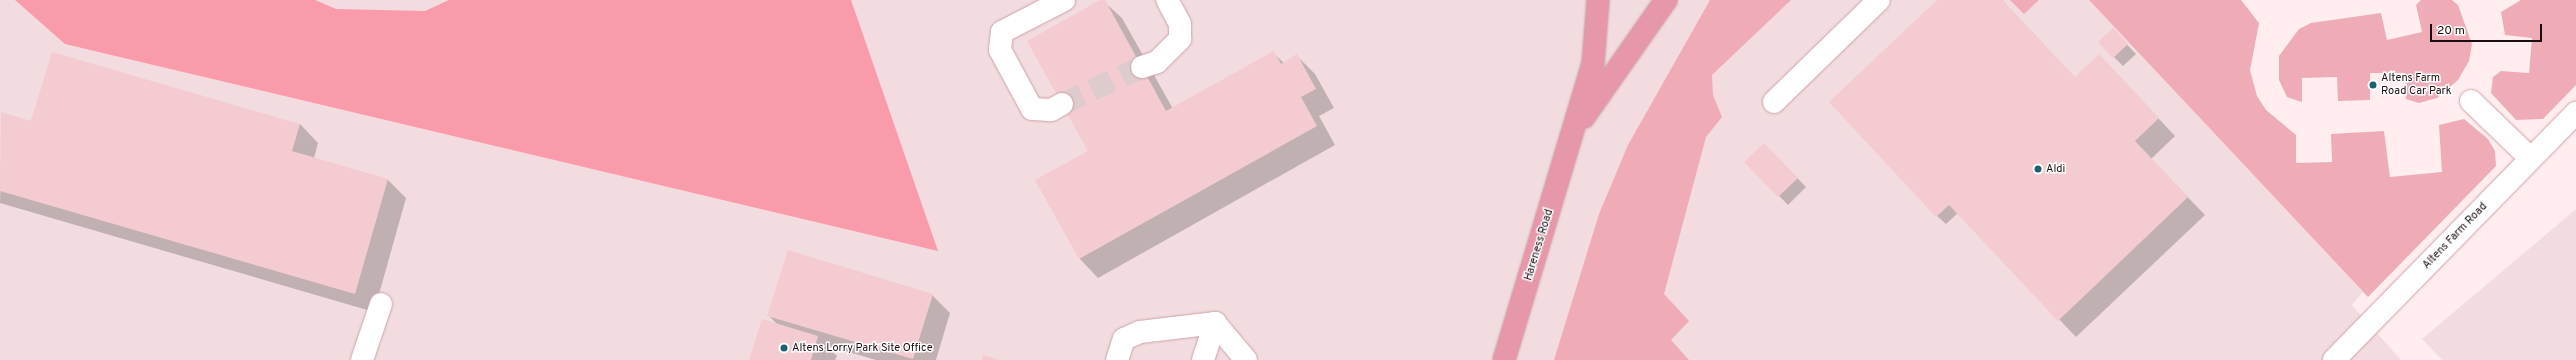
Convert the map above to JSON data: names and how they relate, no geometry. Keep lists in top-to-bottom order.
{
  "streets": {
    "main road": ["Hareness Road"],
    "street": ["Altens Farm Road"]
  },
  "places": ["Altens Farm Road Car Park", "Aldi", "Altens Lorry Park Site Office"],
  "scale_bar": "20 m"
}
